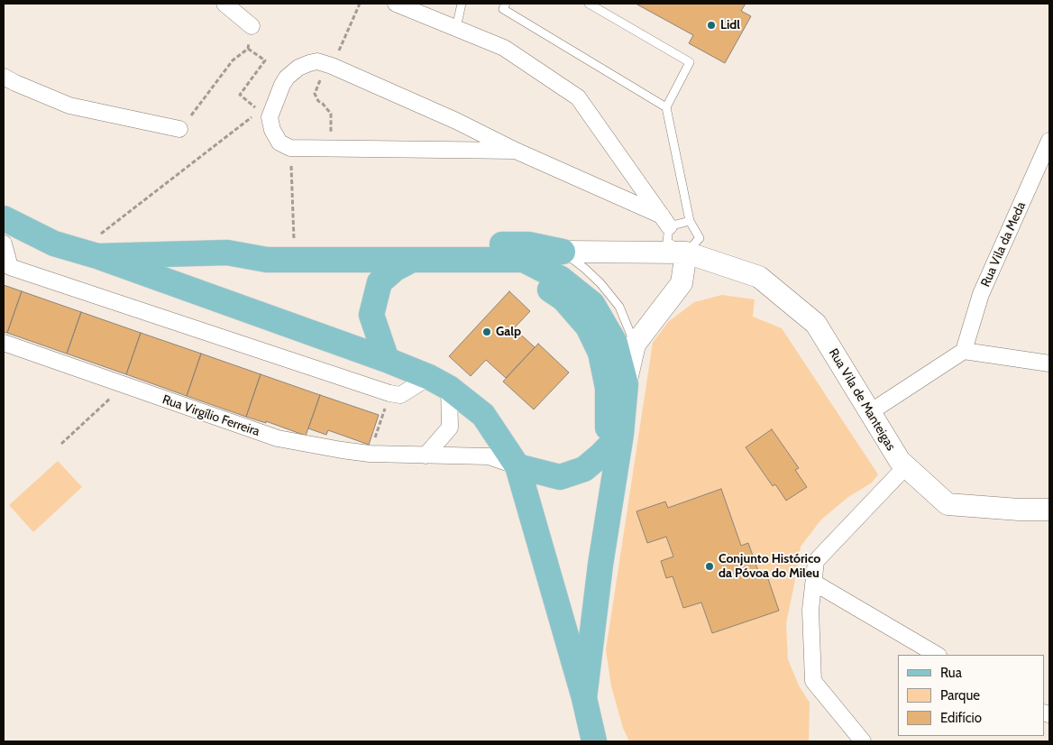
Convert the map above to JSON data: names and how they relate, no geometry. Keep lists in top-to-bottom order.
{
  "streets": {
    "main road": ["Rua Vila de Manteigas"],
    "street": ["Rua Vila da Meda", "Rua Virgílio Ferreira"]
  },
  "places": ["Lidl", "Galp", "Conjunto Histórico da Póvoa do Mileu"],
  "legend": ["Rua", "Parque", "Edifício"]
}
